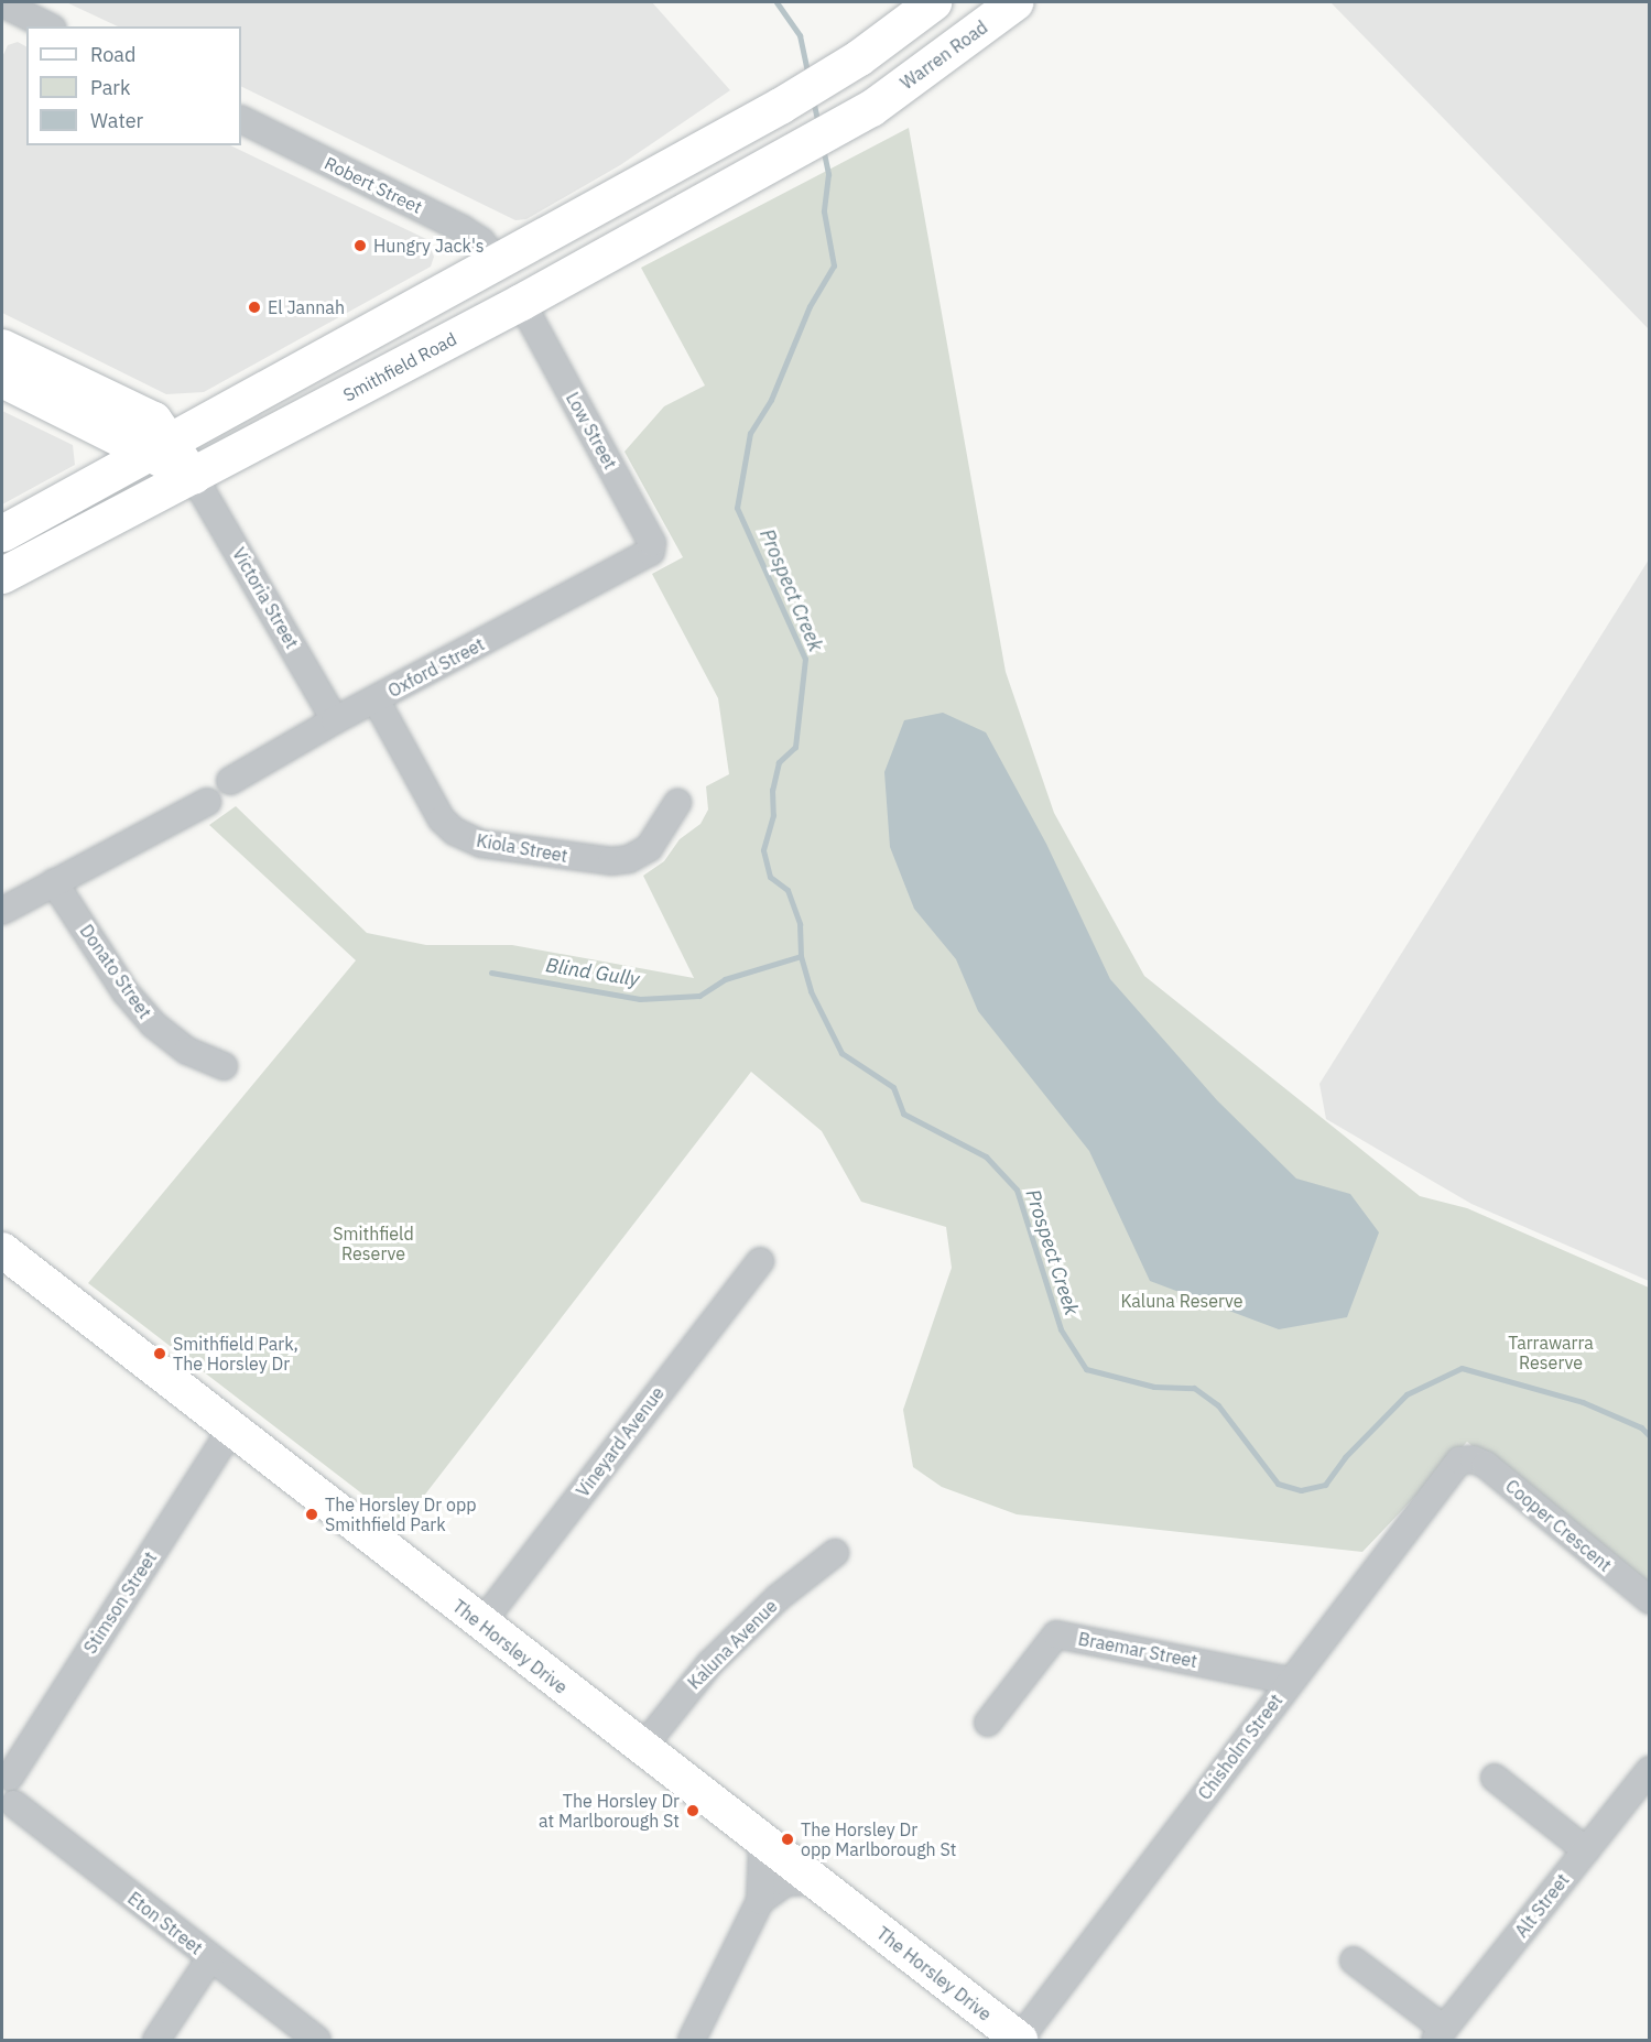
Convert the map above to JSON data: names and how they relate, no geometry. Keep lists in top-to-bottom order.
{
  "streets": {
    "highway": ["Warren Road", "Smithfield Road"],
    "main road": ["The Horsley Drive"],
    "street": [
      "Robert Street",
      "Low Street",
      "Victoria Street",
      "Oxford Street",
      "Kiola Street",
      "Donato Street",
      "Vineyard Avenue",
      "Cooper Crescent",
      "Stimson Street",
      "Kaluna Avenue",
      "Braemar Street",
      "Chisholm Street",
      "Alt Street",
      "Eton Street"
    ]
  },
  "crossings": [
    ["Warren Road", "Smithfield Road"],
    ["Smithfield Road", "Low Street"],
    ["Smithfield Road", "Victoria Street"],
    ["Low Street", "Oxford Street"],
    ["Victoria Street", "Oxford Street"],
    ["Oxford Street", "Kiola Street"],
    ["Vineyard Avenue", "The Horsley Drive"],
    ["Cooper Crescent", "Chisholm Street"],
    ["Stimson Street", "The Horsley Drive"],
    ["Kaluna Avenue", "The Horsley Drive"],
    ["The Horsley Drive", "Chisholm Street"],
    ["Braemar Street", "Chisholm Street"]
  ],
  "water": ["Prospect Creek", "Blind Gully"],
  "parks": ["Smithfield Reserve", "Kaluna Reserve", "Tarrawarra Reserve"],
  "places": [
    "Hungry Jack's",
    "El Jannah",
    "Smithfield Park, The Horsley Dr",
    "The Horsley Dr opp Smithfield Park",
    "The Horsley Dr at Marlborough St",
    "The Horsley Dr opp Marlborough St"
  ],
  "legend": ["Road", "Park", "Water"]
}
